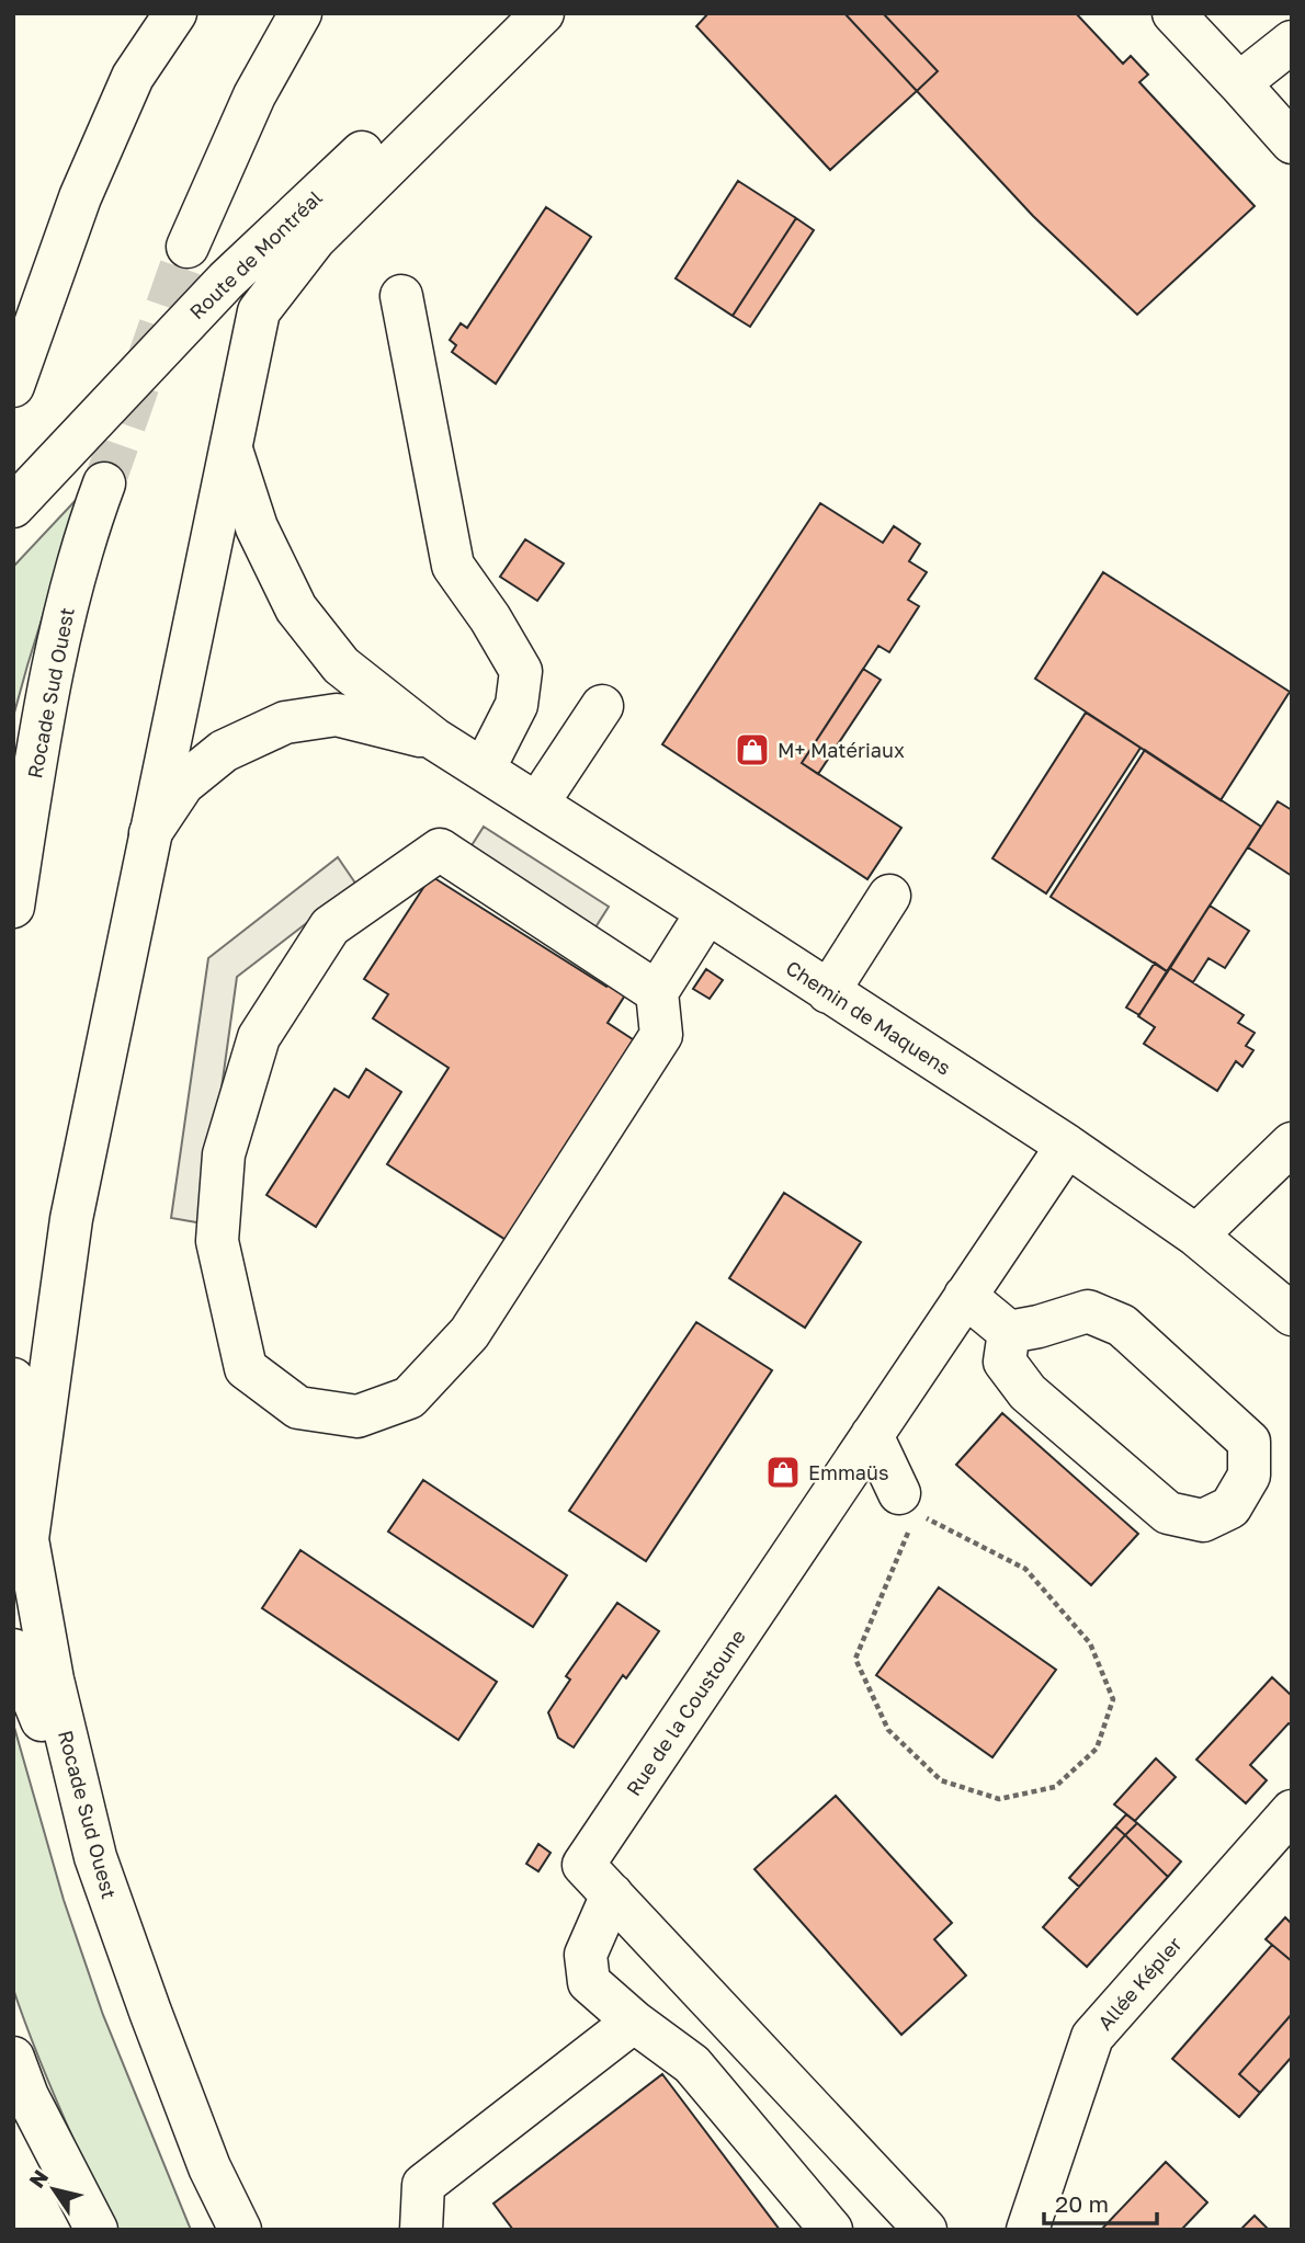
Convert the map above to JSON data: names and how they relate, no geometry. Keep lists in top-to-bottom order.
{
  "streets": {
    "main road": [
      "Route de Montréal",
      "Rocade Sud Ouest",
      "Chemin de Maquens",
      "Rue de la Coustoune",
      "Allée Képler"
    ]
  },
  "crossings": [
    ["Chemin de Maquens", "Rue de la Coustoune"]
  ],
  "places": {
    "shop": ["M+ Matériaux", "Emmaüs"]
  },
  "scale_bar": "20 m",
  "north": "top left"
}
